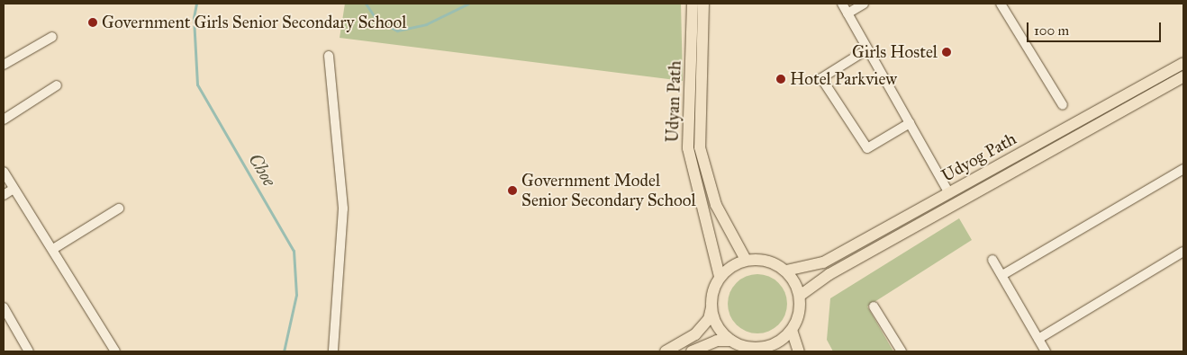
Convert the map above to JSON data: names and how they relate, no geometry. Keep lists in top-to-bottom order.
{
  "streets": {
    "main road": ["Udyan Path", "Udyog Path"]
  },
  "crossings": [
    ["Udyan Path", "Udyog Path"]
  ],
  "water": ["Choe"],
  "places": [
    "Government Girls Senior Secondary School",
    "Girls Hostel",
    "Hotel Parkview",
    "Government Model Senior Secondary School"
  ],
  "scale_bar": "100 m"
}
